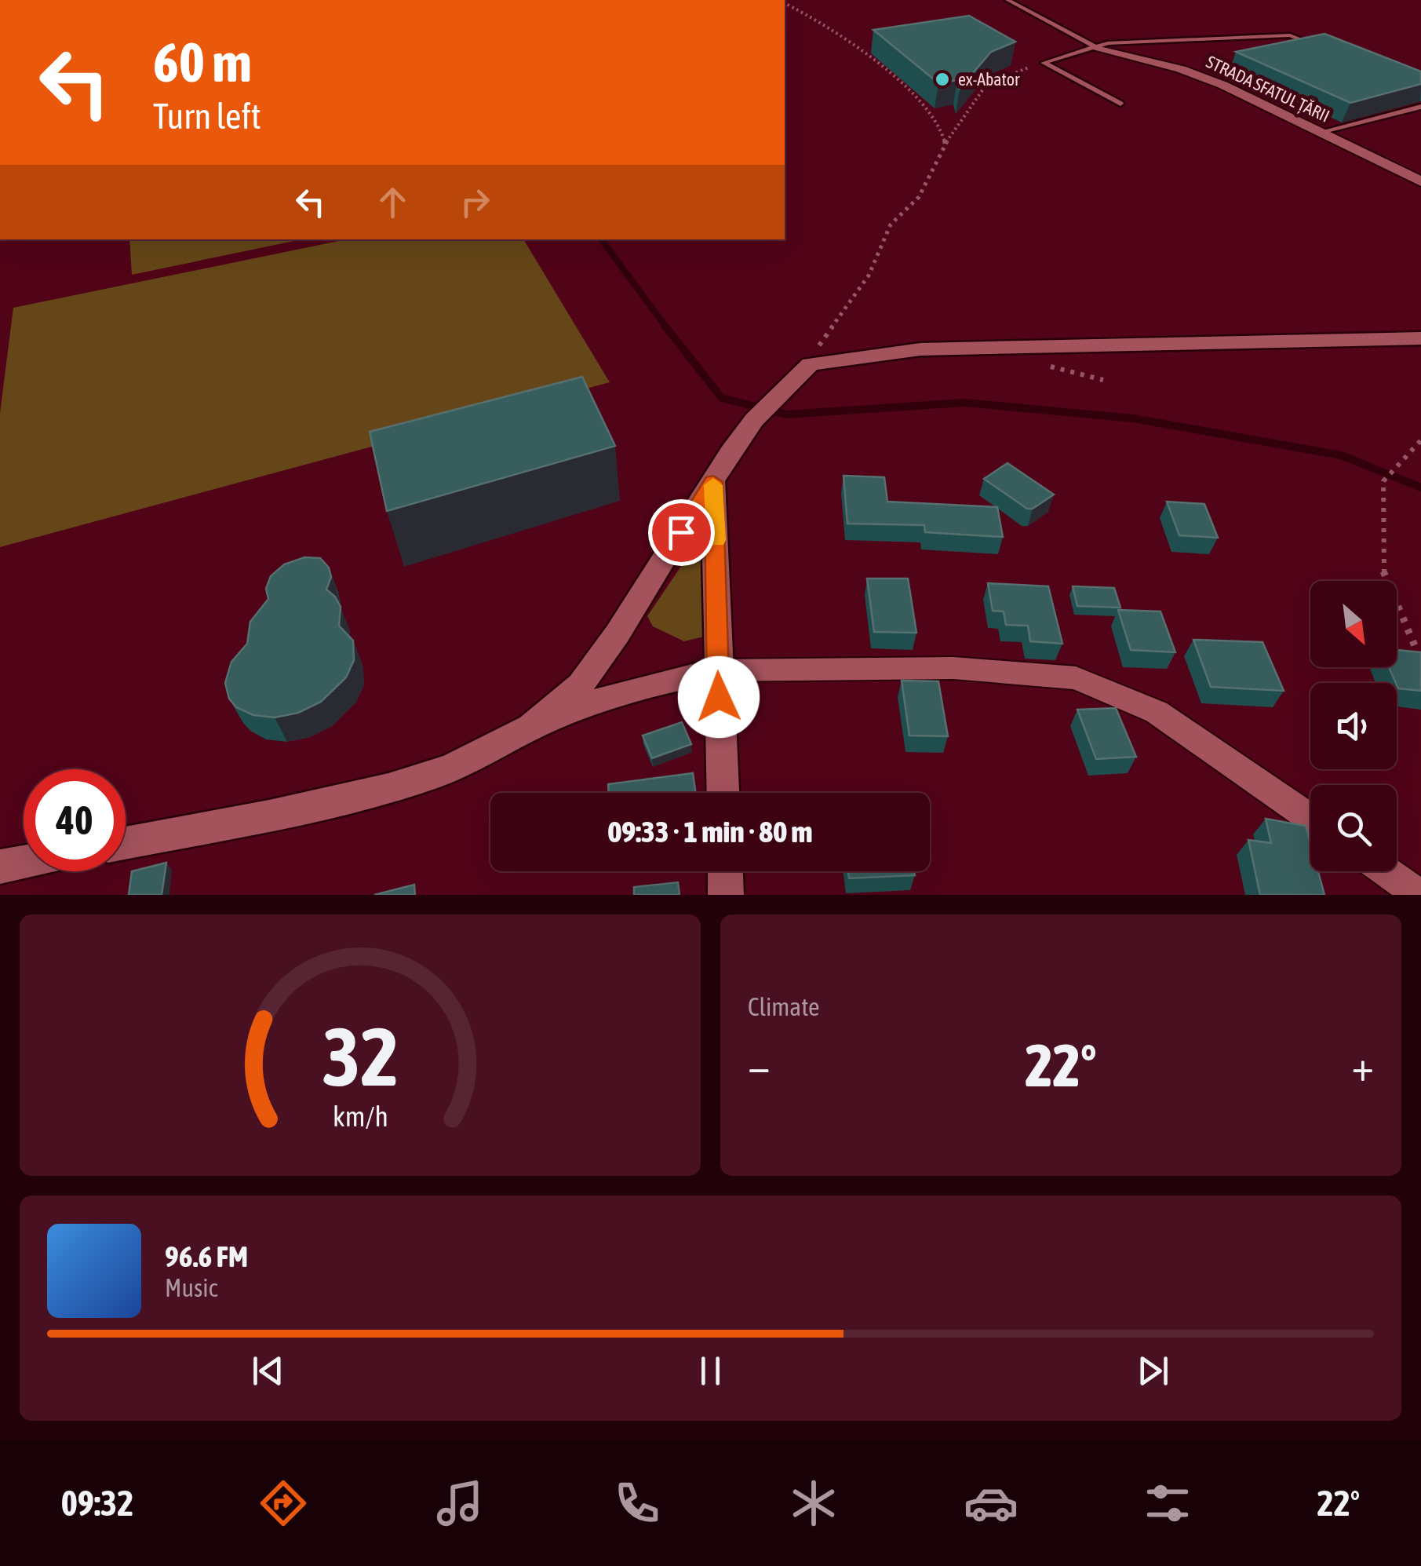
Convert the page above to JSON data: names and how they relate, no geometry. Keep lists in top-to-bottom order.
{
  "streets": {
    "street": ["STRADA SFATUL ȚĂRII"]
  },
  "places": ["ex-Abator"],
  "north": "bottom right",
  "page": {
    "turn": ["60 m", "Turn left"],
    "limit": "40",
    "trip": "09:33 · 1 min · 80 m",
    "tile": "Climate",
    "heat": ["−", "22°", "+"],
    "song": ["96.6 FM", "Music"],
    "tabs": ["09:32", "22°"],
    "gauge": ["32", "km/h"]
  }
}
